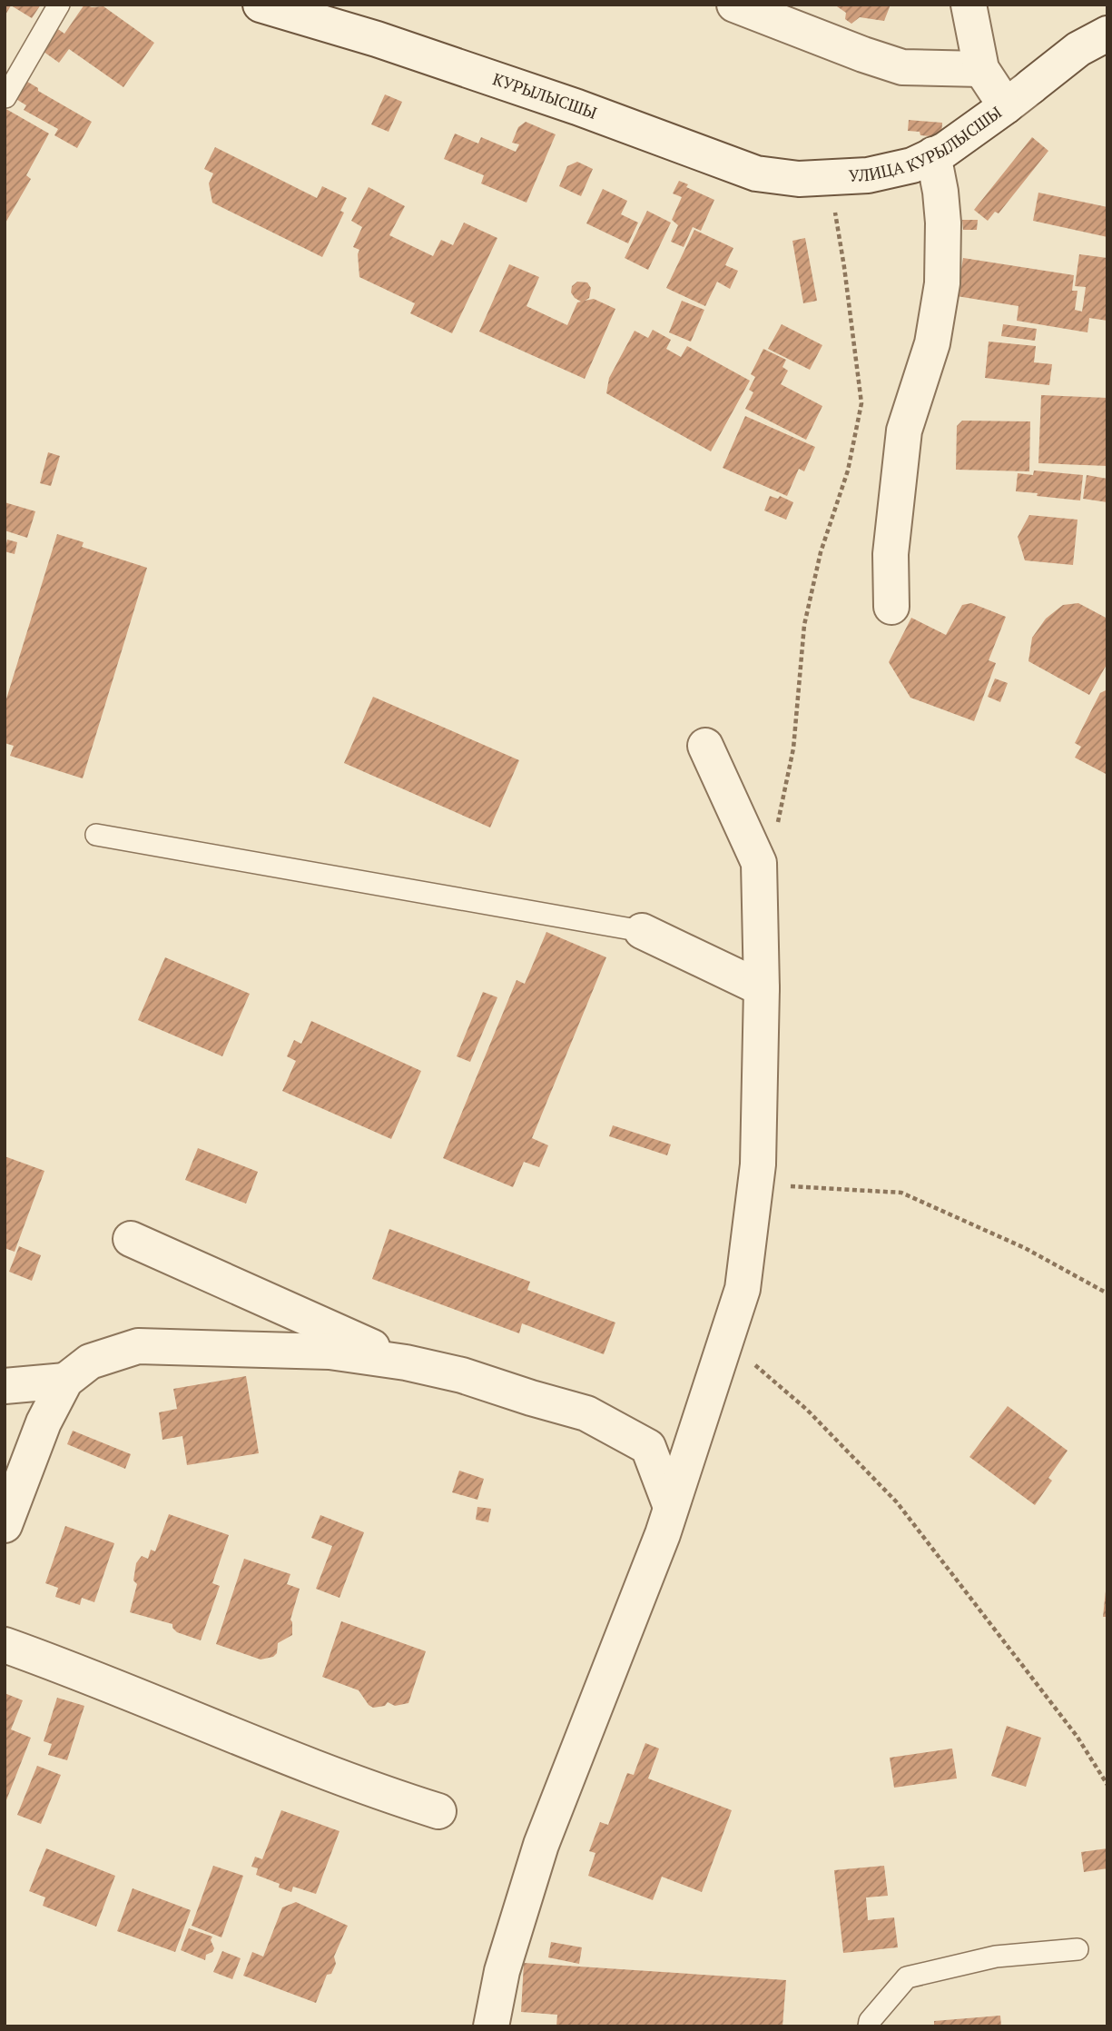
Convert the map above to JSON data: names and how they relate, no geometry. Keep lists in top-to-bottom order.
{
  "streets": {
    "street": ["КУРЫЛЫСШЫ", "УЛИЦА КУРЫЛЫСШЫ"]
  },
  "crossings": [
    ["КУРЫЛЫСШЫ", "УЛИЦА КУРЫЛЫСШЫ"]
  ]
}
